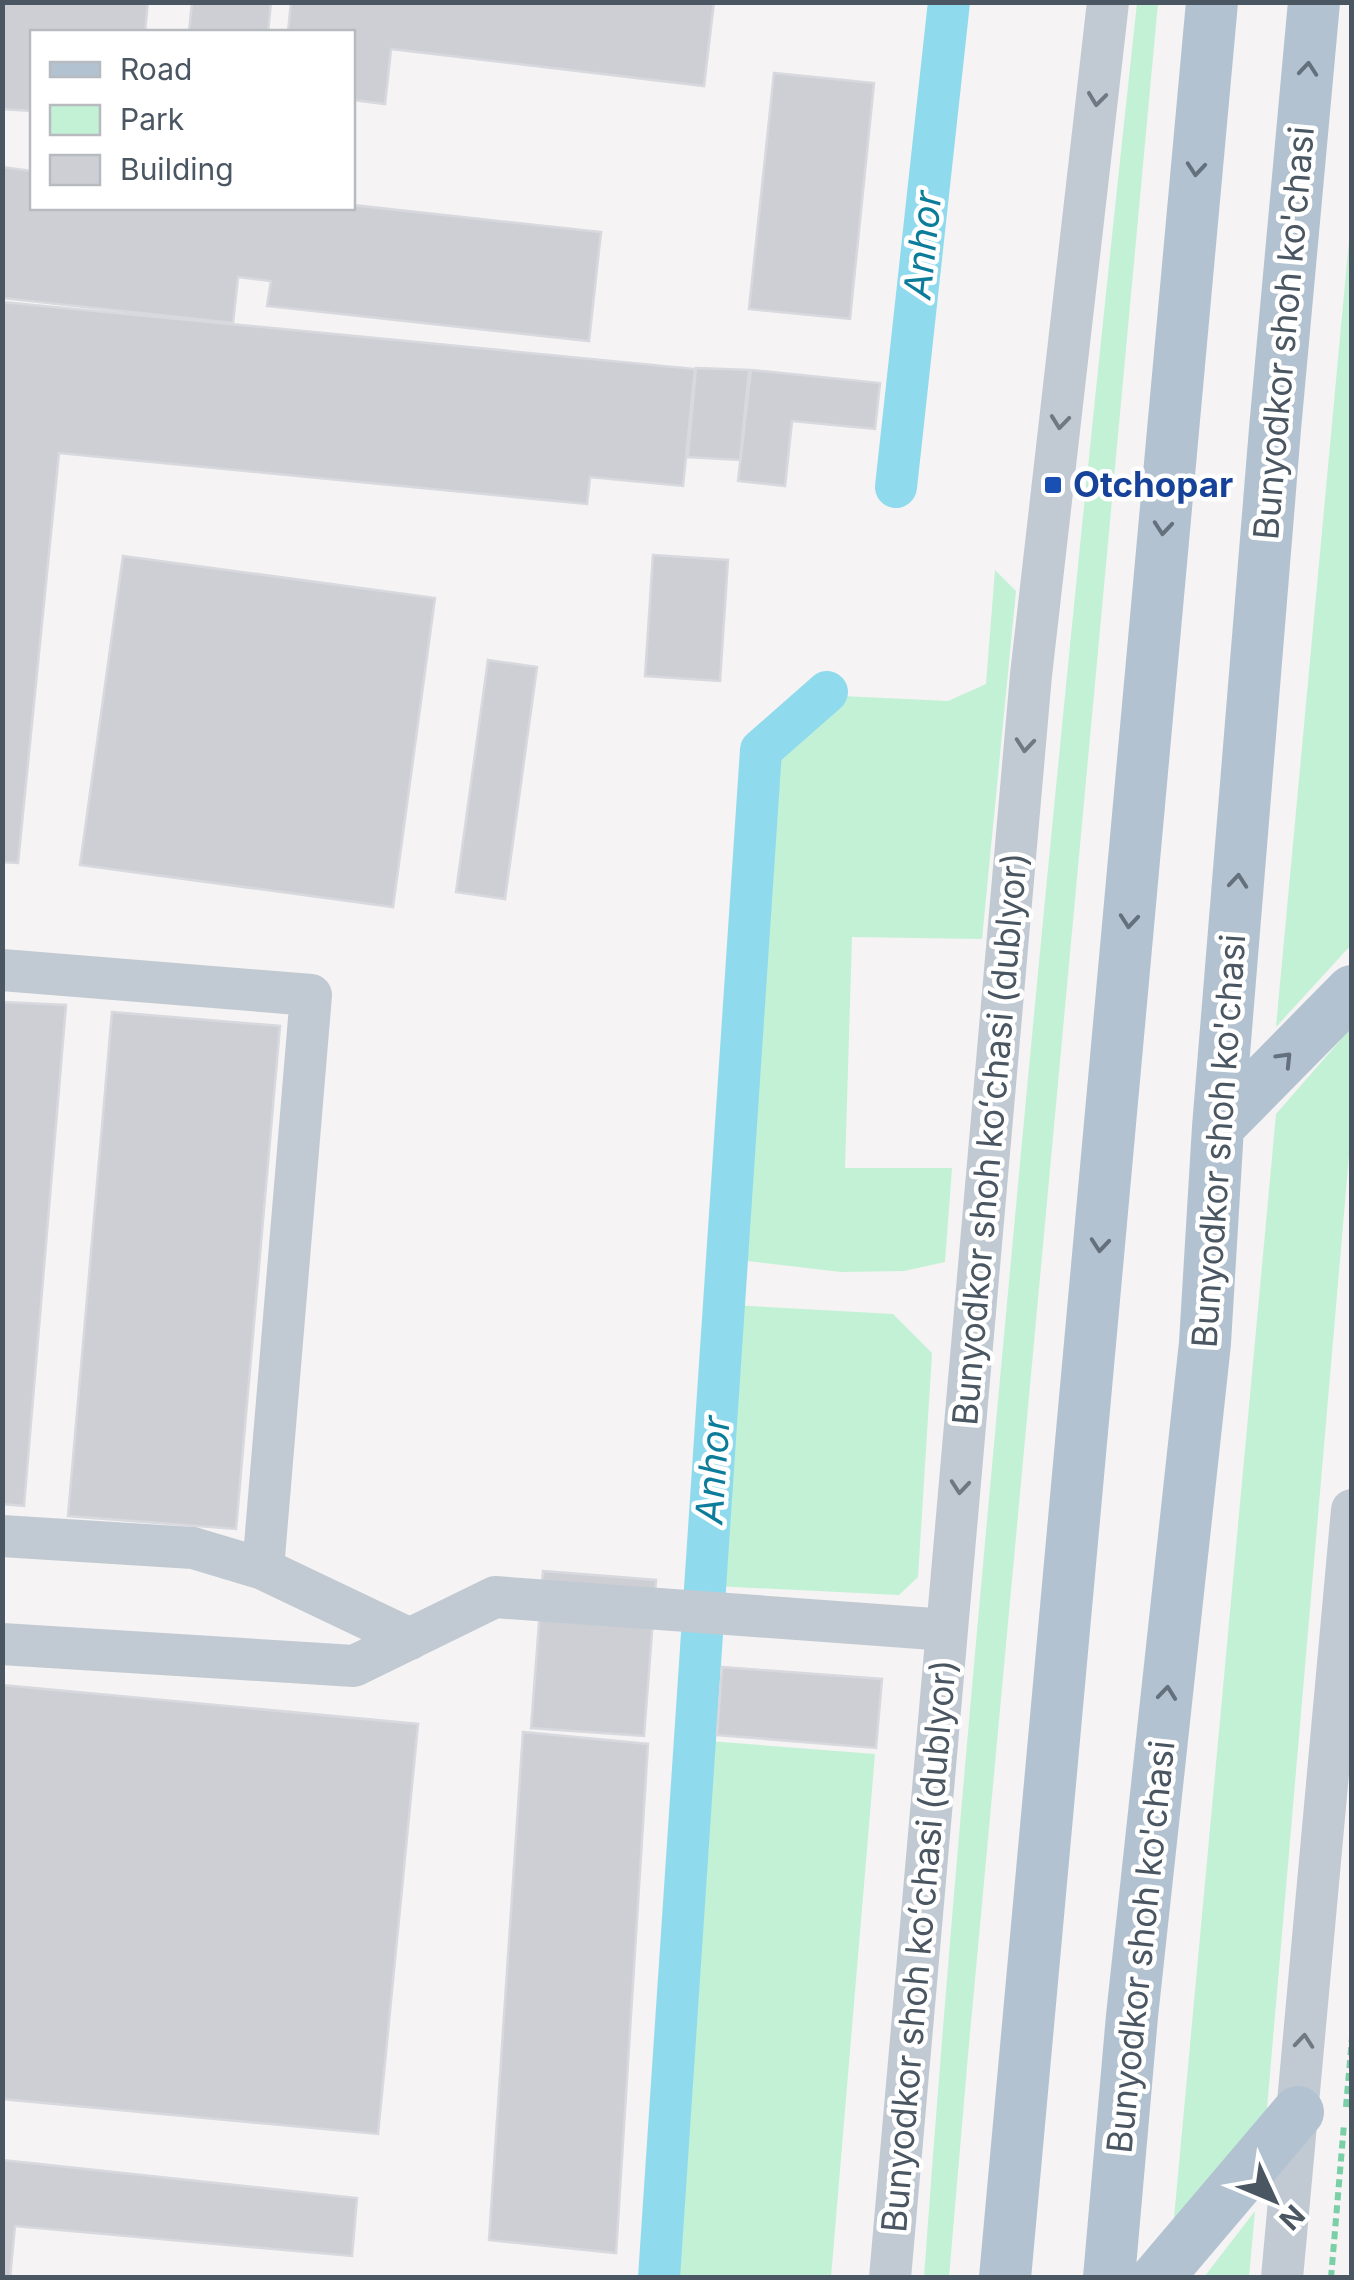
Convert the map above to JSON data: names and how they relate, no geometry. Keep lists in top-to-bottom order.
{
  "streets": {
    "main road": ["Bunyodkor shoh ko'chasi"],
    "street": ["Bunyodkor shoh koʻchasi (dublyor)"]
  },
  "one_way": ["Bunyodkor shoh koʻchasi (dublyor)"],
  "water": ["Anhor"],
  "places": {
    "transit": ["Otchopar"]
  },
  "legend": ["Road", "Park", "Building"],
  "north": "bottom right"
}
